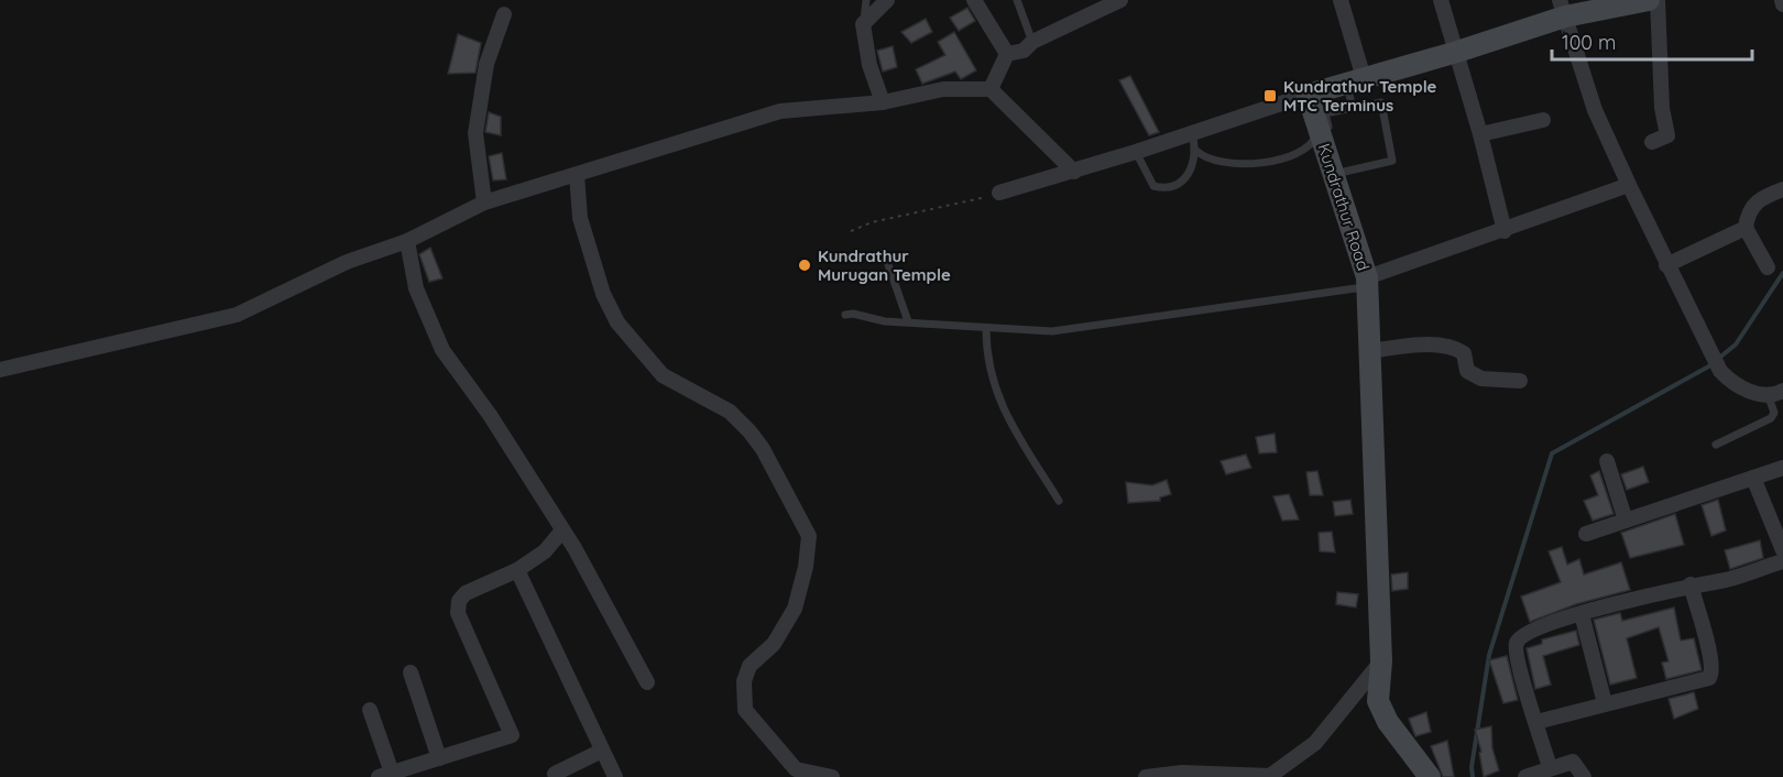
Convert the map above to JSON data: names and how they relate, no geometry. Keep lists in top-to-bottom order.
{
  "streets": {
    "street": ["Kundrathur Road"]
  },
  "places": {
    "transit": ["Kundrathur Temple MTC Terminus"],
    "other": ["Kundrathur Murugan Temple"]
  },
  "scale_bar": "100 m"
}
